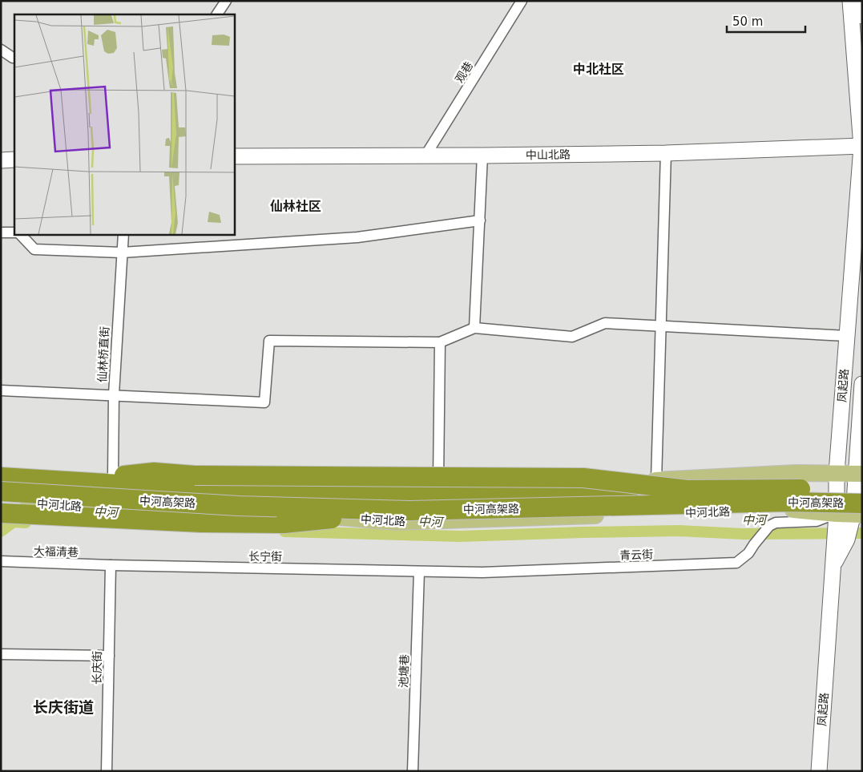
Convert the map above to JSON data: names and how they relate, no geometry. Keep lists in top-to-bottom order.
{
  "streets": {
    "highway": ["中河高架路"],
    "main road": ["中山北路", "凤起路", "中河北路"],
    "street": [
      "观巷",
      "仙林桥直街",
      "大福清巷",
      "青云街",
      "长宁街",
      "长庆街",
      "池塘巷"
    ]
  },
  "crossings": [
    ["观巷", "中山北路"],
    ["中山北路", "凤起路"],
    ["凤起路", "中河高架路"],
    ["凤起路", "中河北路"],
    ["凤起路", "青云街"],
    ["中河高架路", "中河北路"],
    ["中河高架路", "青云街"],
    ["中河北路", "青云街"],
    ["大福清巷", "长宁街"],
    ["大福清巷", "长庆街"],
    ["青云街", "长宁街"],
    ["青云街", "池塘巷"],
    ["长宁街", "长庆街"],
    ["长宁街", "池塘巷"]
  ],
  "districts": ["中北社区", "仙林社区", "长庆街道"],
  "water": ["中河"],
  "scale_bar": "50 m"
}
